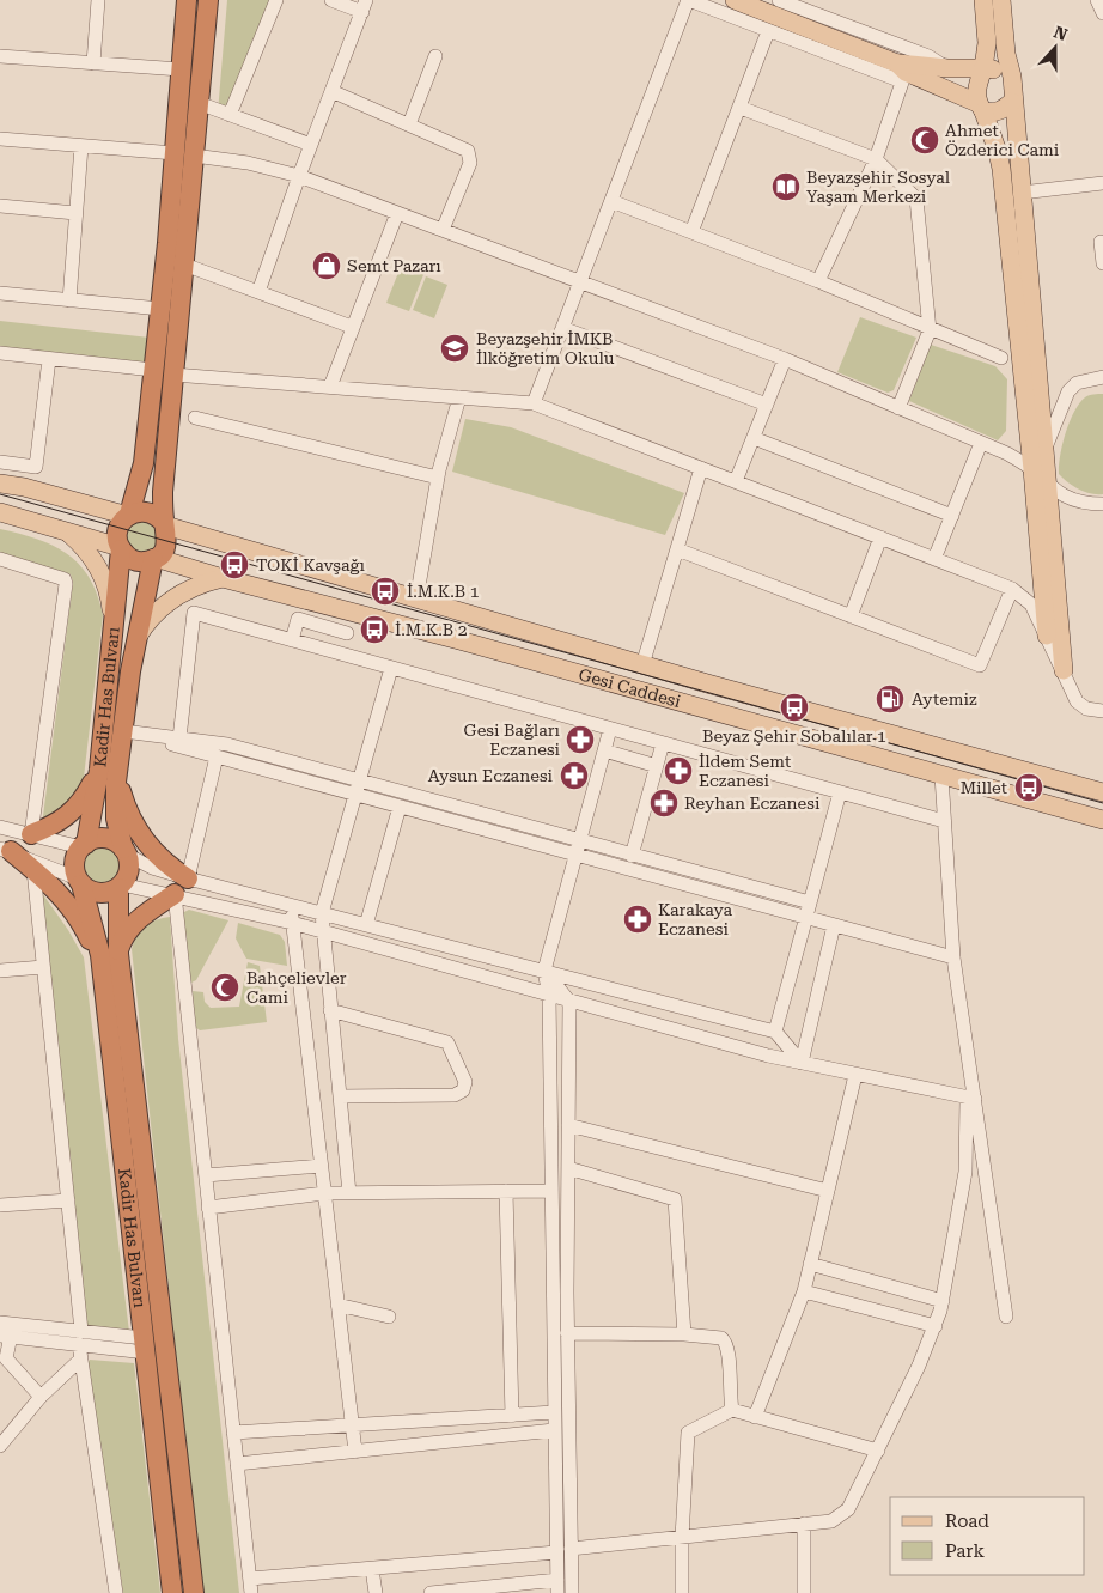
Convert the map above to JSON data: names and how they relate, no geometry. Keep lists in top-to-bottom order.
{
  "streets": {
    "highway": ["Kadir Has Bulvarı"],
    "main road": ["Gesi Caddesi"]
  },
  "crossings": [
    ["Gesi Caddesi", "Kadir Has Bulvarı"]
  ],
  "places": {
    "mosque": ["Ahmet Özderici Cami", "Bahçelievler Cami"],
    "library": ["Beyazşehir Sosyal Yaşam Merkezi"],
    "shop": ["Semt Pazarı"],
    "school or university": ["Beyazşehir İMKB İlköğretim Okulu"],
    "bus stop": [
      "TOKİ Kavşağı",
      "İ.M.K.B 1",
      "İ.M.K.B 2",
      "Beyaz Şehir Sobalılar 1",
      "Millet"
    ],
    "fuel station": ["Aytemiz"],
    "pharmacy": [
      "Gesi Bağları Eczanesi",
      "İldem Semt Eczanesi",
      "Aysun Eczanesi",
      "Reyhan Eczanesi",
      "Karakaya Eczanesi"
    ]
  },
  "legend": ["Road", "Park"],
  "north": "top"
}
